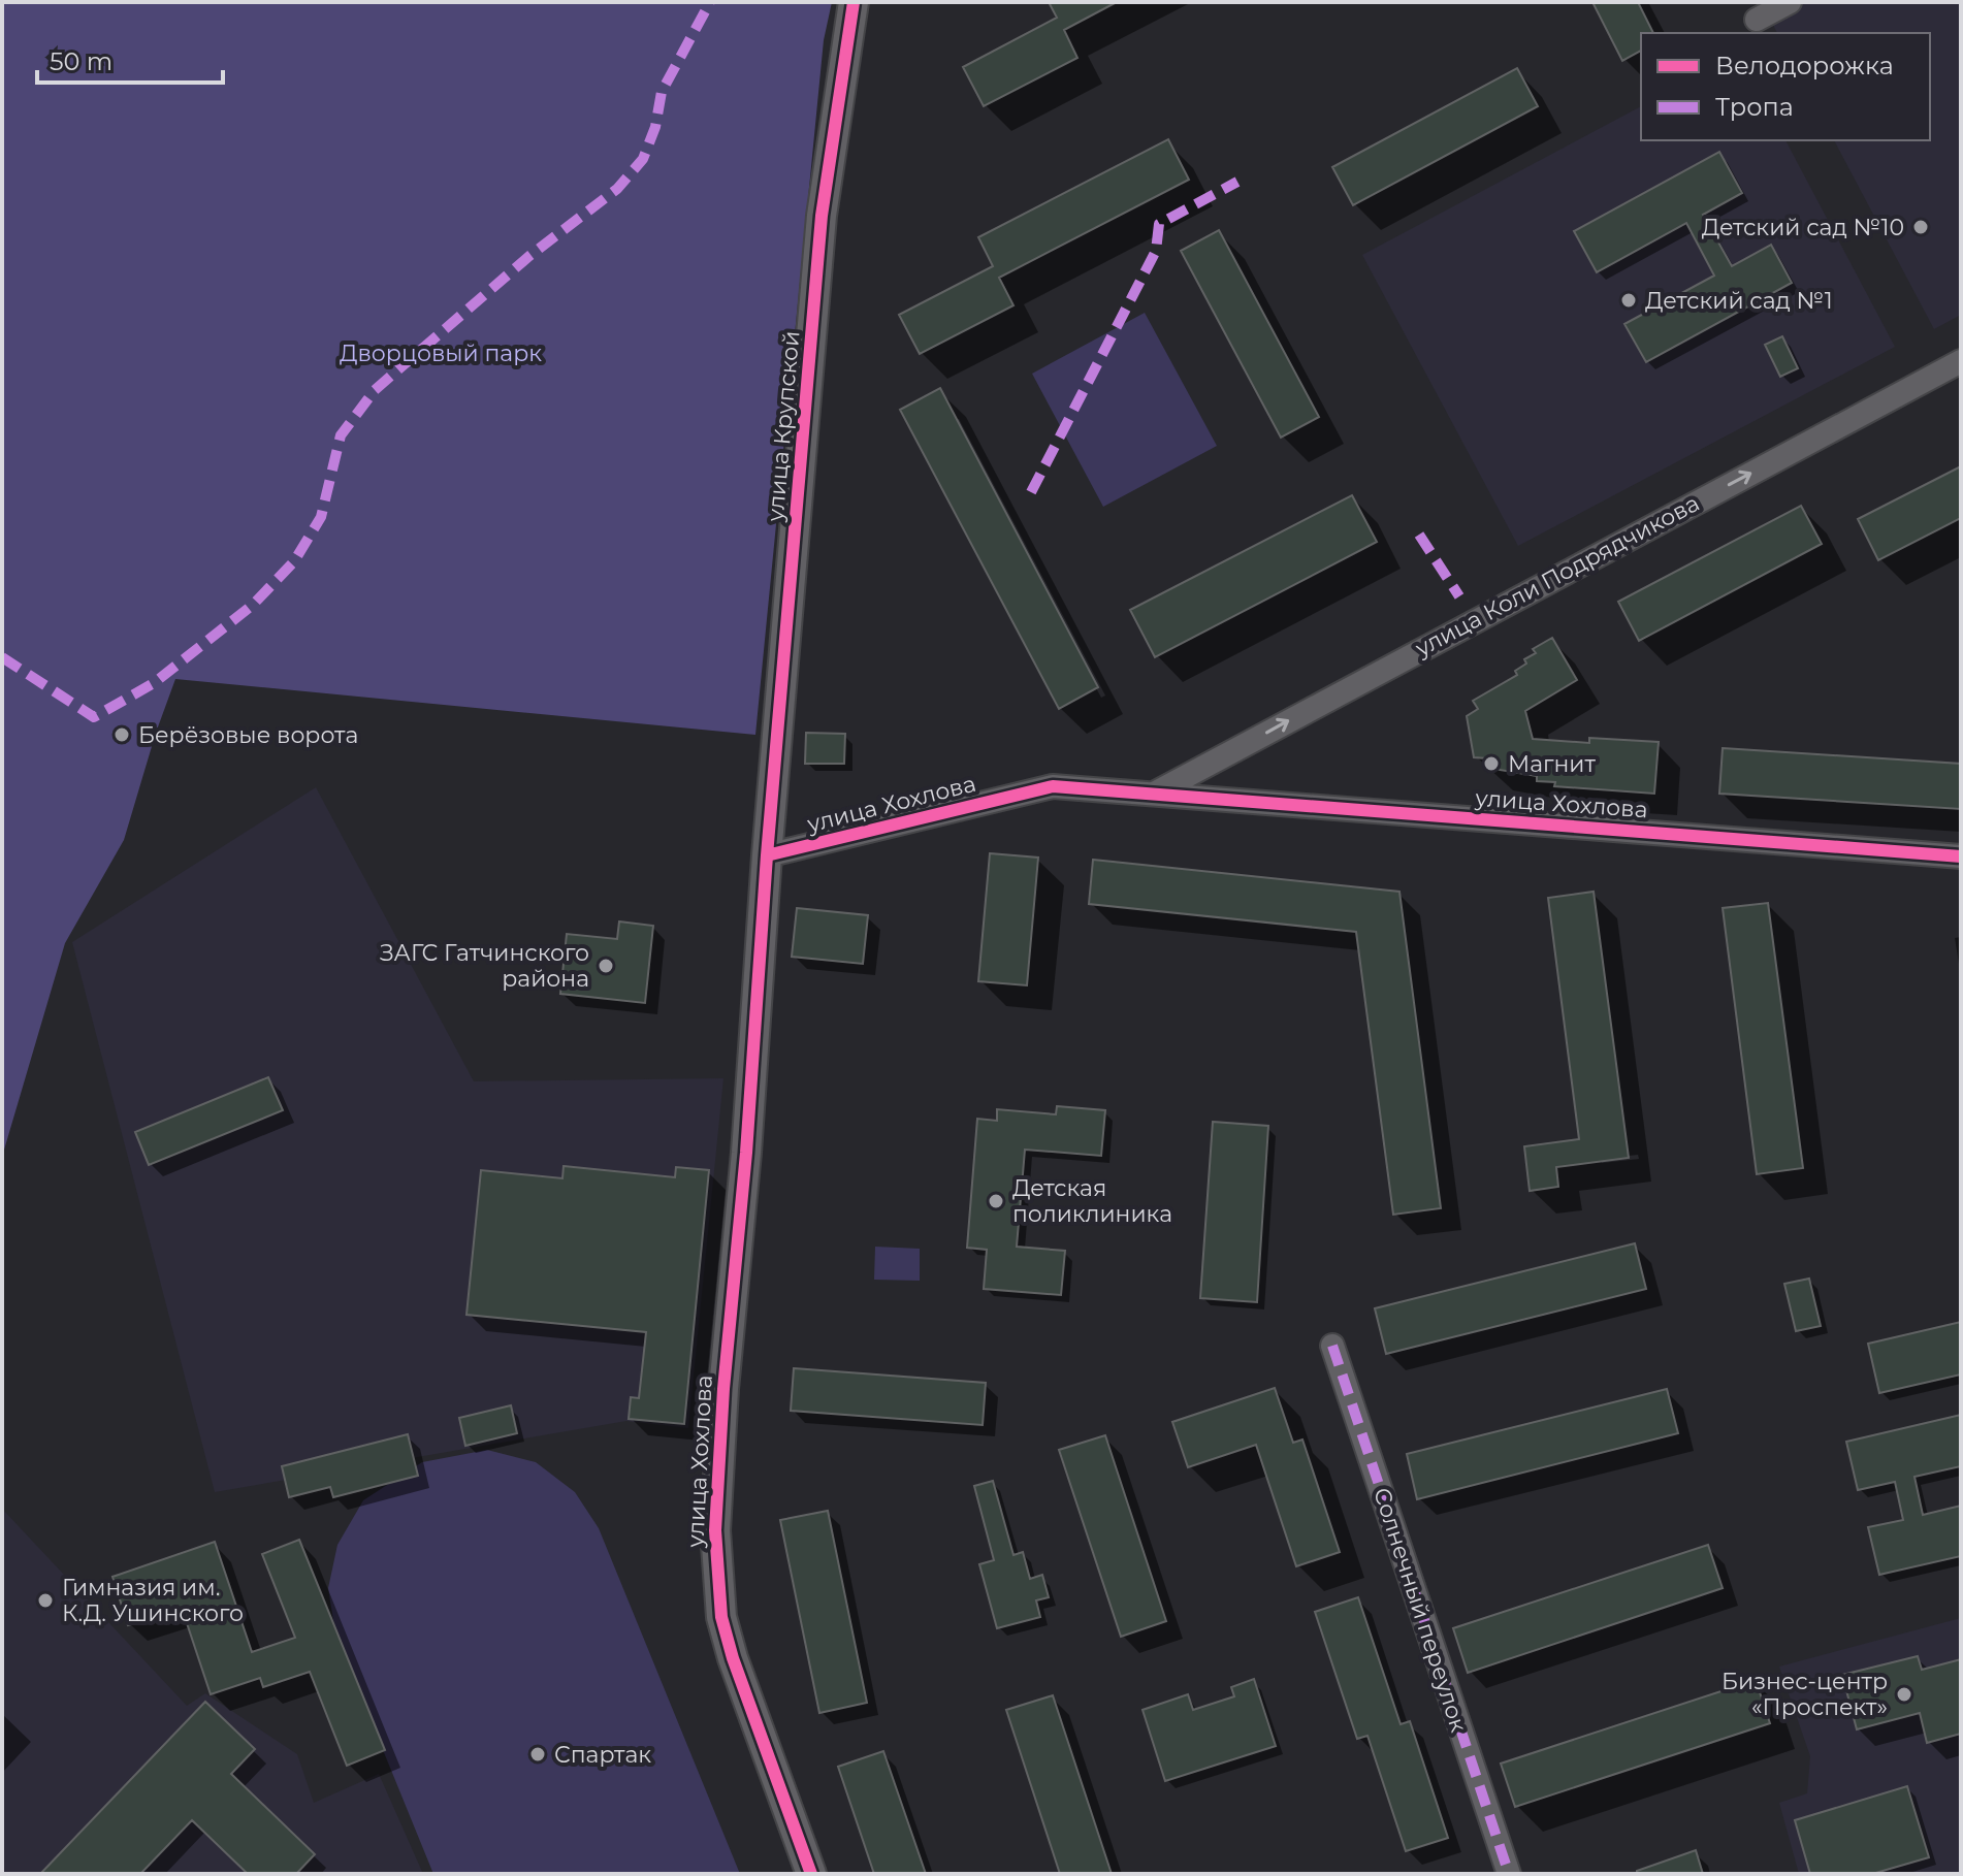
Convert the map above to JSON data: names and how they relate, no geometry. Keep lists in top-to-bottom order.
{
  "streets": {
    "street": [
      "улица Крупской",
      "улица Коли Подрядчикова",
      "улица Хохлова",
      "Солнечный переулок"
    ]
  },
  "crossings": [
    ["улица Крупской", "улица Хохлова"],
    ["улица Коли Подрядчикова", "улица Хохлова"]
  ],
  "one_way": ["улица Коли Подрядчикова"],
  "parks": ["Дворцовый парк"],
  "places": [
    "Детский сад №10",
    "Детский сад №1",
    "Берёзовые ворота",
    "Магнит",
    "ЗАГС Гатчинского района",
    "Детская поликлиника",
    "Гимназия им. К.Д. Ушинского",
    "Бизнес-центр «Проспект»",
    "Спартак"
  ],
  "legend": ["Велодорожка", "Тропа"],
  "scale_bar": "50 m"
}
